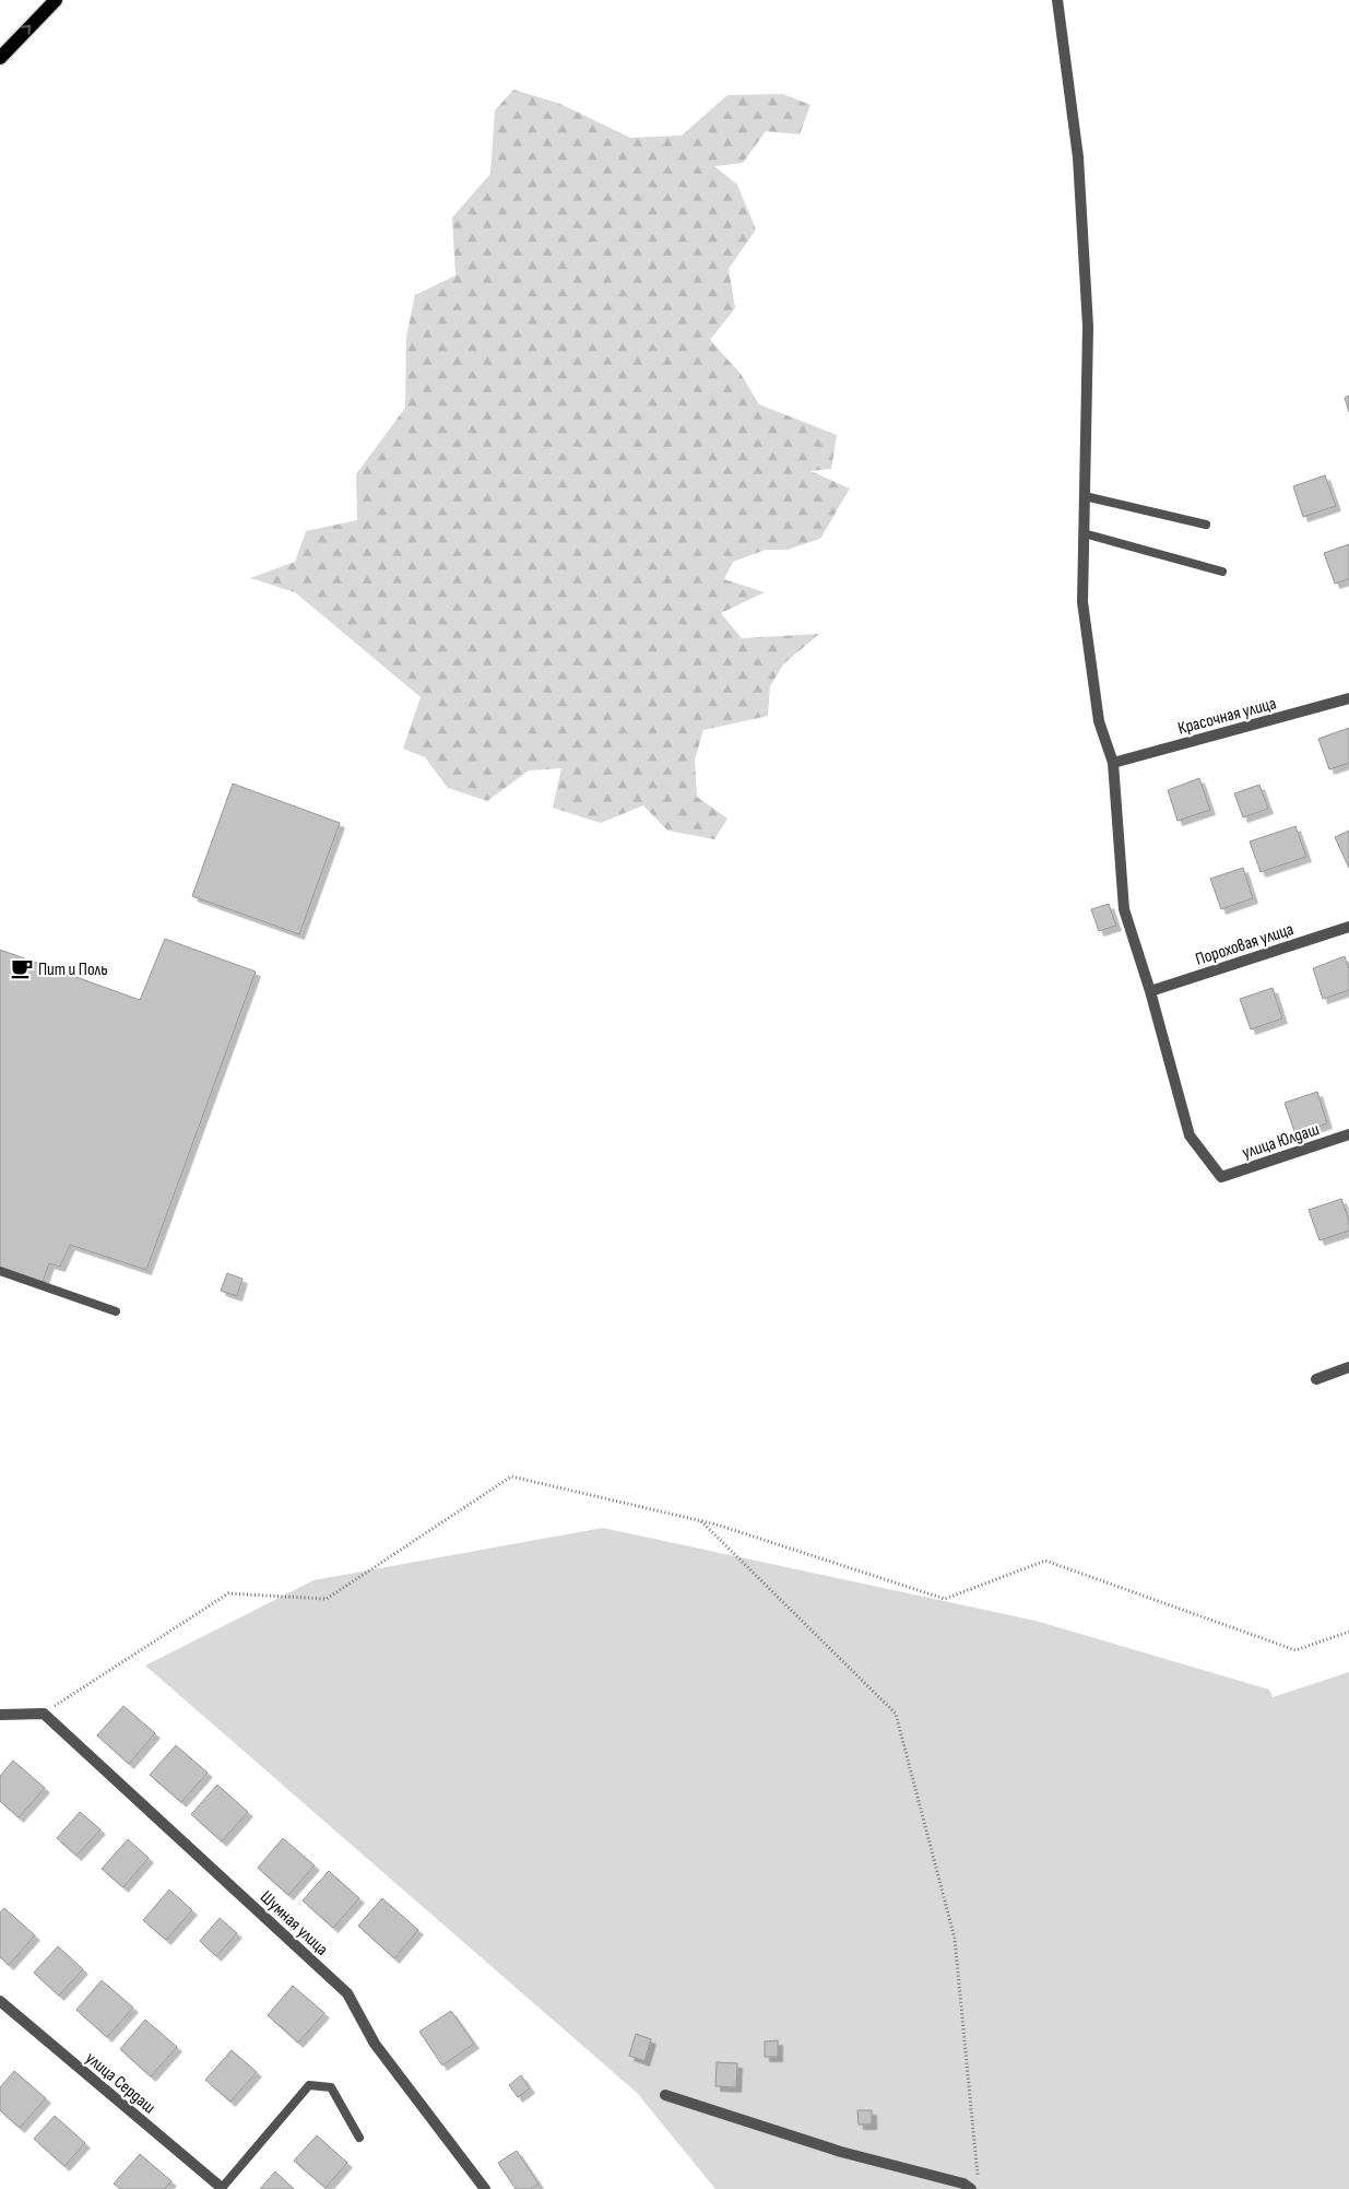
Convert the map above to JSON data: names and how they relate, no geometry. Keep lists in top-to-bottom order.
{
  "streets": {
    "street": [
      "Красочная улица",
      "Пороховая улица",
      "улица Юлдаш",
      "Шумная улица",
      "улица Сердаш"
    ]
  },
  "crossings": [
    ["Пороховая улица", "улица Юлдаш"]
  ],
  "places": {
    "cafe": ["Пит и Поль"]
  }
}
